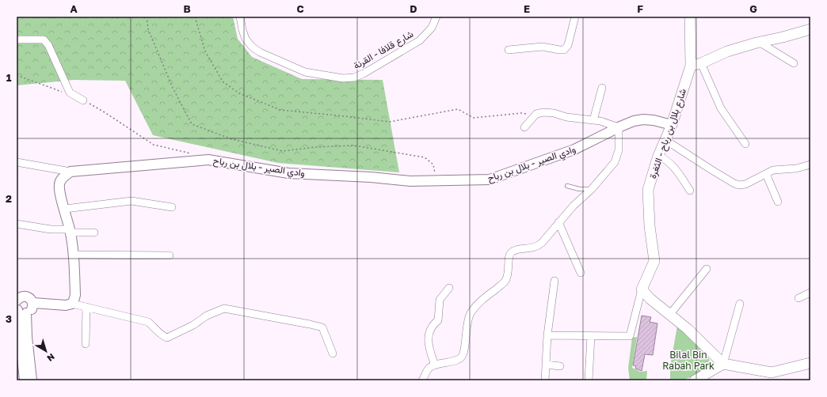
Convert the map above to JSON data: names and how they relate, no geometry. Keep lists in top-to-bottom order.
{
  "streets": {
    "main road": ["شارع بلال بن رباح - الثغرة"],
    "street": ["شارع قلافا - القرنة", "وادي الصير - بلال بن رباح"]
  },
  "crossings": [
    ["شارع بلال بن رباح - الثغرة", "وادي الصير - بلال بن رباح"]
  ],
  "parks": ["Bilal Bin Rabah Park"],
  "north": "bottom right",
  "grid": {
    "columns": [
      "A",
      "B",
      "C",
      "D",
      "E",
      "F",
      "G"
    ],
    "rows": ["1", "2", "3"]
  }
}
